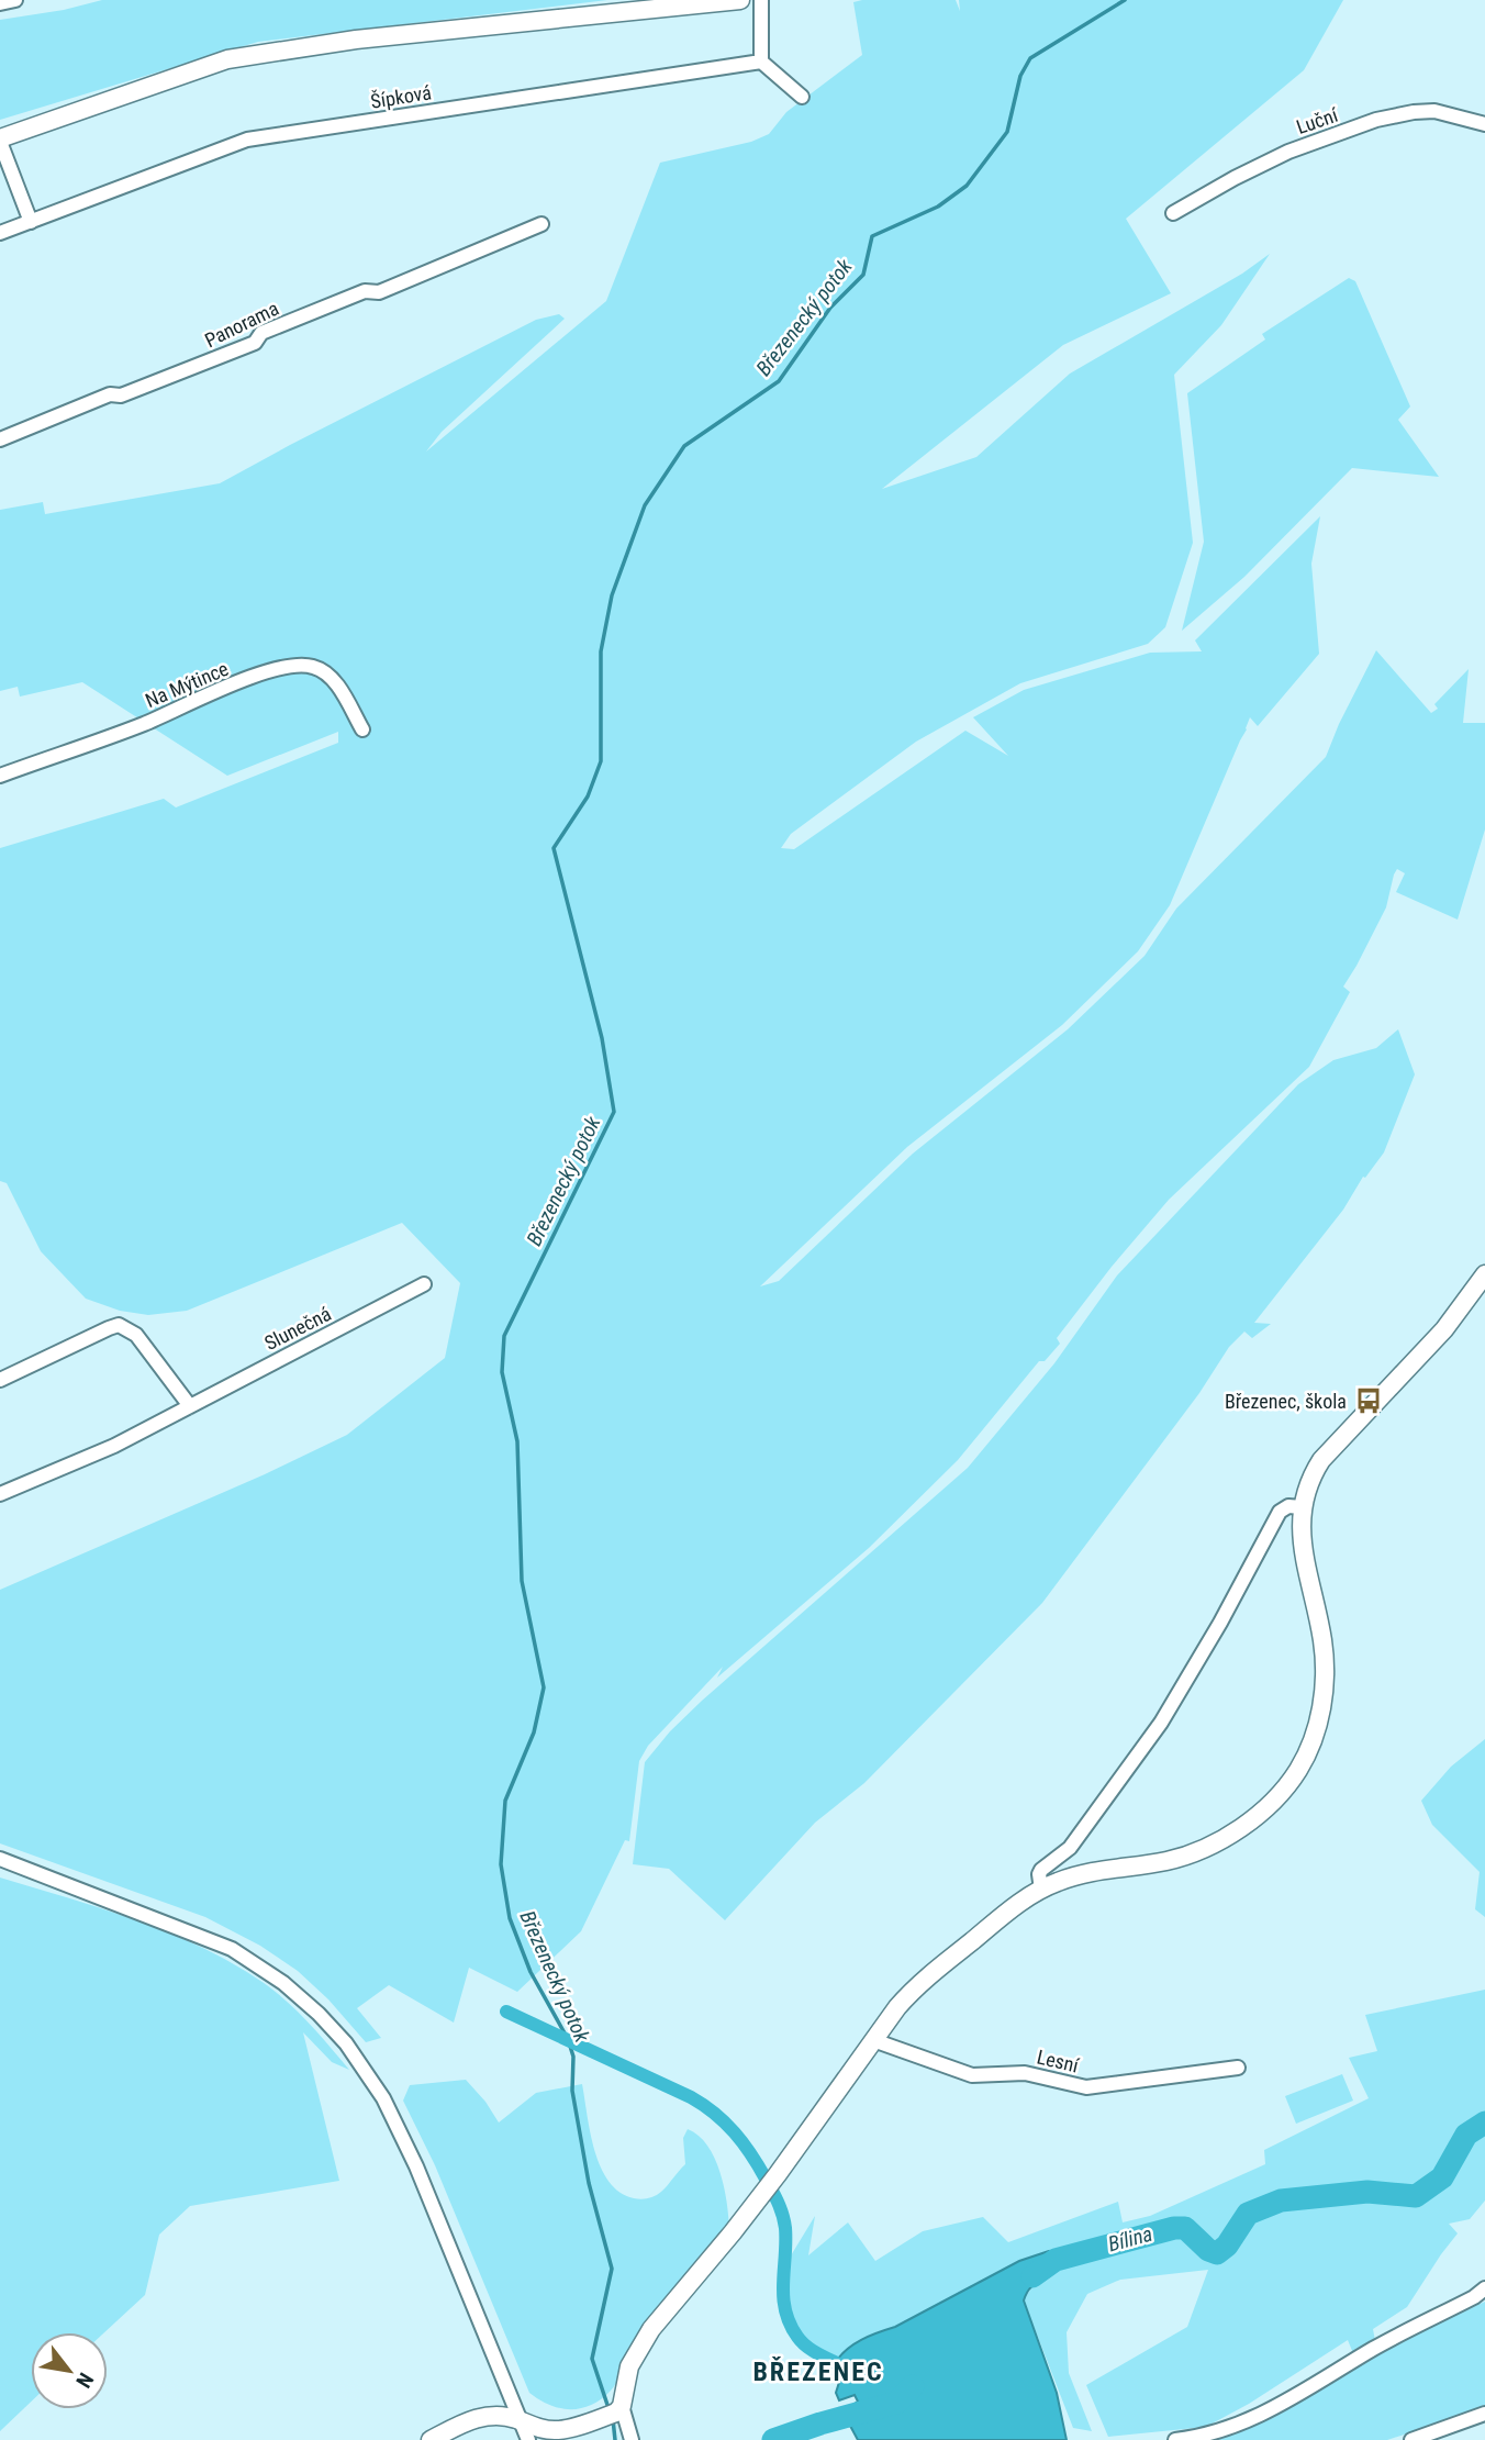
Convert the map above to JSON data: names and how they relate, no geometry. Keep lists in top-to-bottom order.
{
  "streets": {
    "street": [
      "Šípková",
      "Luční",
      "Panorama",
      "Na Mýtince",
      "Slunečná",
      "Lesní"
    ]
  },
  "districts": ["BŘEZENEC"],
  "water": ["Březenecký potok", "Bílina"],
  "places": {
    "bus stop": ["Březenec, škola"]
  },
  "north": "bottom right"
}
